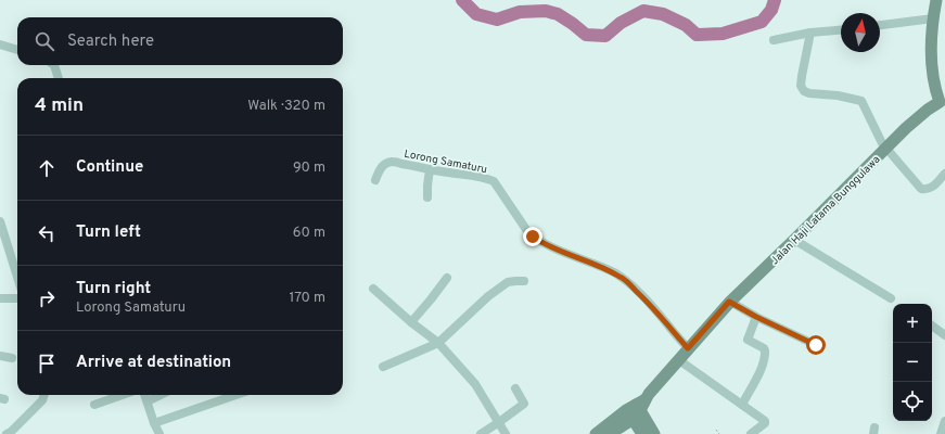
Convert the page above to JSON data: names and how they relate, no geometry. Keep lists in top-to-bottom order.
{
  "streets": {
    "main road": ["Jalan Haji Latama Bunggulawa"],
    "street": ["Lorong Samaturu"]
  },
  "crossings": [
    ["Lorong Samaturu", "Jalan Haji Latama Bunggulawa"]
  ],
  "north": "top",
  "page": {
    "search": "Search here",
    "heading": ["4 min", "Walk · 320 m"],
    "list": [
      ["Continue", "90 m"],
      ["Turn left", "60 m"],
      ["Turn right", "Lorong Samaturu", "170 m"],
      "Arrive at destination"
    ],
    "map_buttons": ["+", "−"]
  }
}
